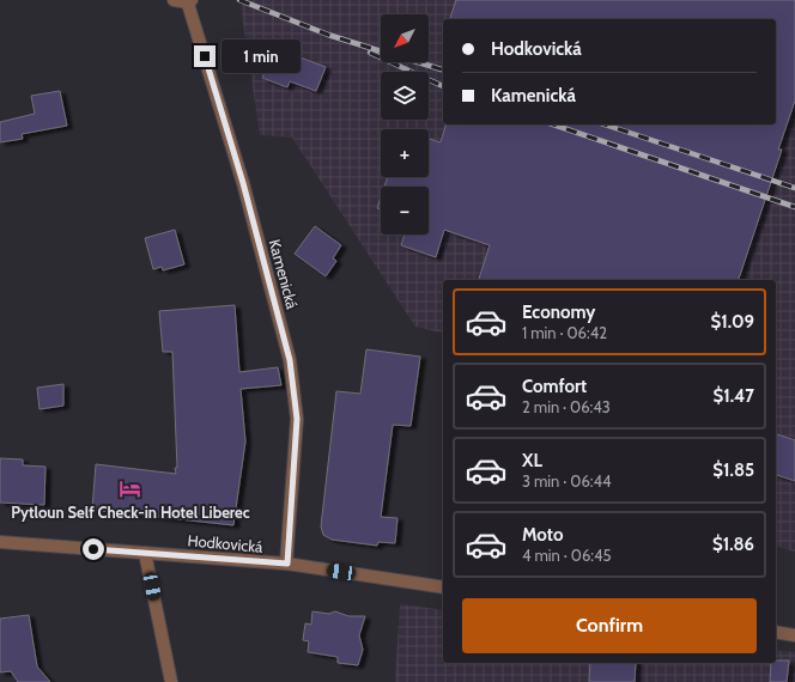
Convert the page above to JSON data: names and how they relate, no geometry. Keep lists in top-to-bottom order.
{
  "streets": {
    "street": ["Kamenická", "Hodkovická"]
  },
  "crossings": [
    ["Kamenická", "Hodkovická"]
  ],
  "places": {
    "hotel": ["Pytloun Self Check-in Hotel Liberec"]
  },
  "north": "bottom left",
  "page": {
    "map_buttons": ["+", "−"],
    "banner": ["Hodkovická", "Kamenická"],
    "bubble": "1 min",
    "list": [
      {
        "name": "Economy",
        "note": "1 min · 06:42",
        "value": "$1.09"
      },
      {
        "name": "Comfort",
        "note": "2 min · 06:43",
        "value": "$1.47"
      },
      {
        "name": "XL",
        "note": "3 min · 06:44",
        "value": "$1.85"
      },
      {
        "name": "Moto",
        "note": "4 min · 06:45",
        "value": "$1.86"
      }
    ],
    "buttons": "Confirm"
  }
}
